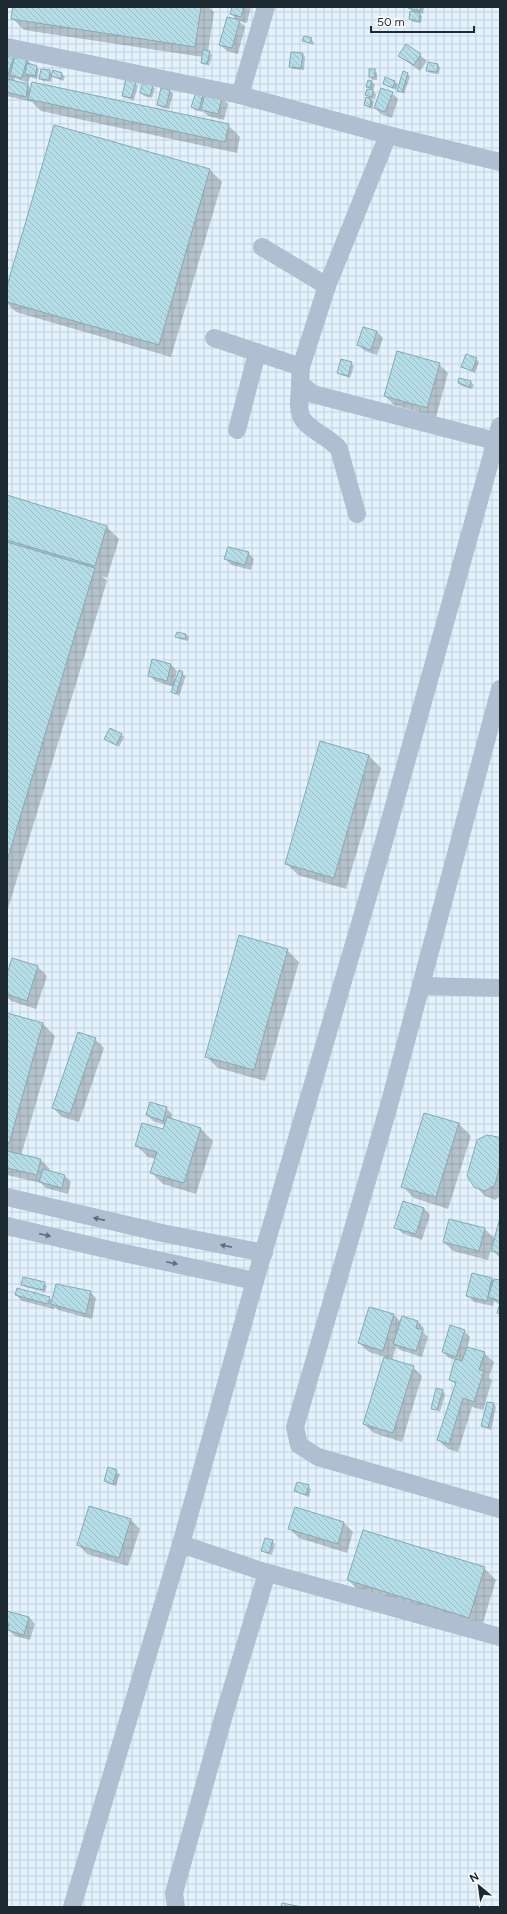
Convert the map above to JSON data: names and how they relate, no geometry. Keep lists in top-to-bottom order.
{
  "scale_bar": "50 m",
  "north": "top left"
}
